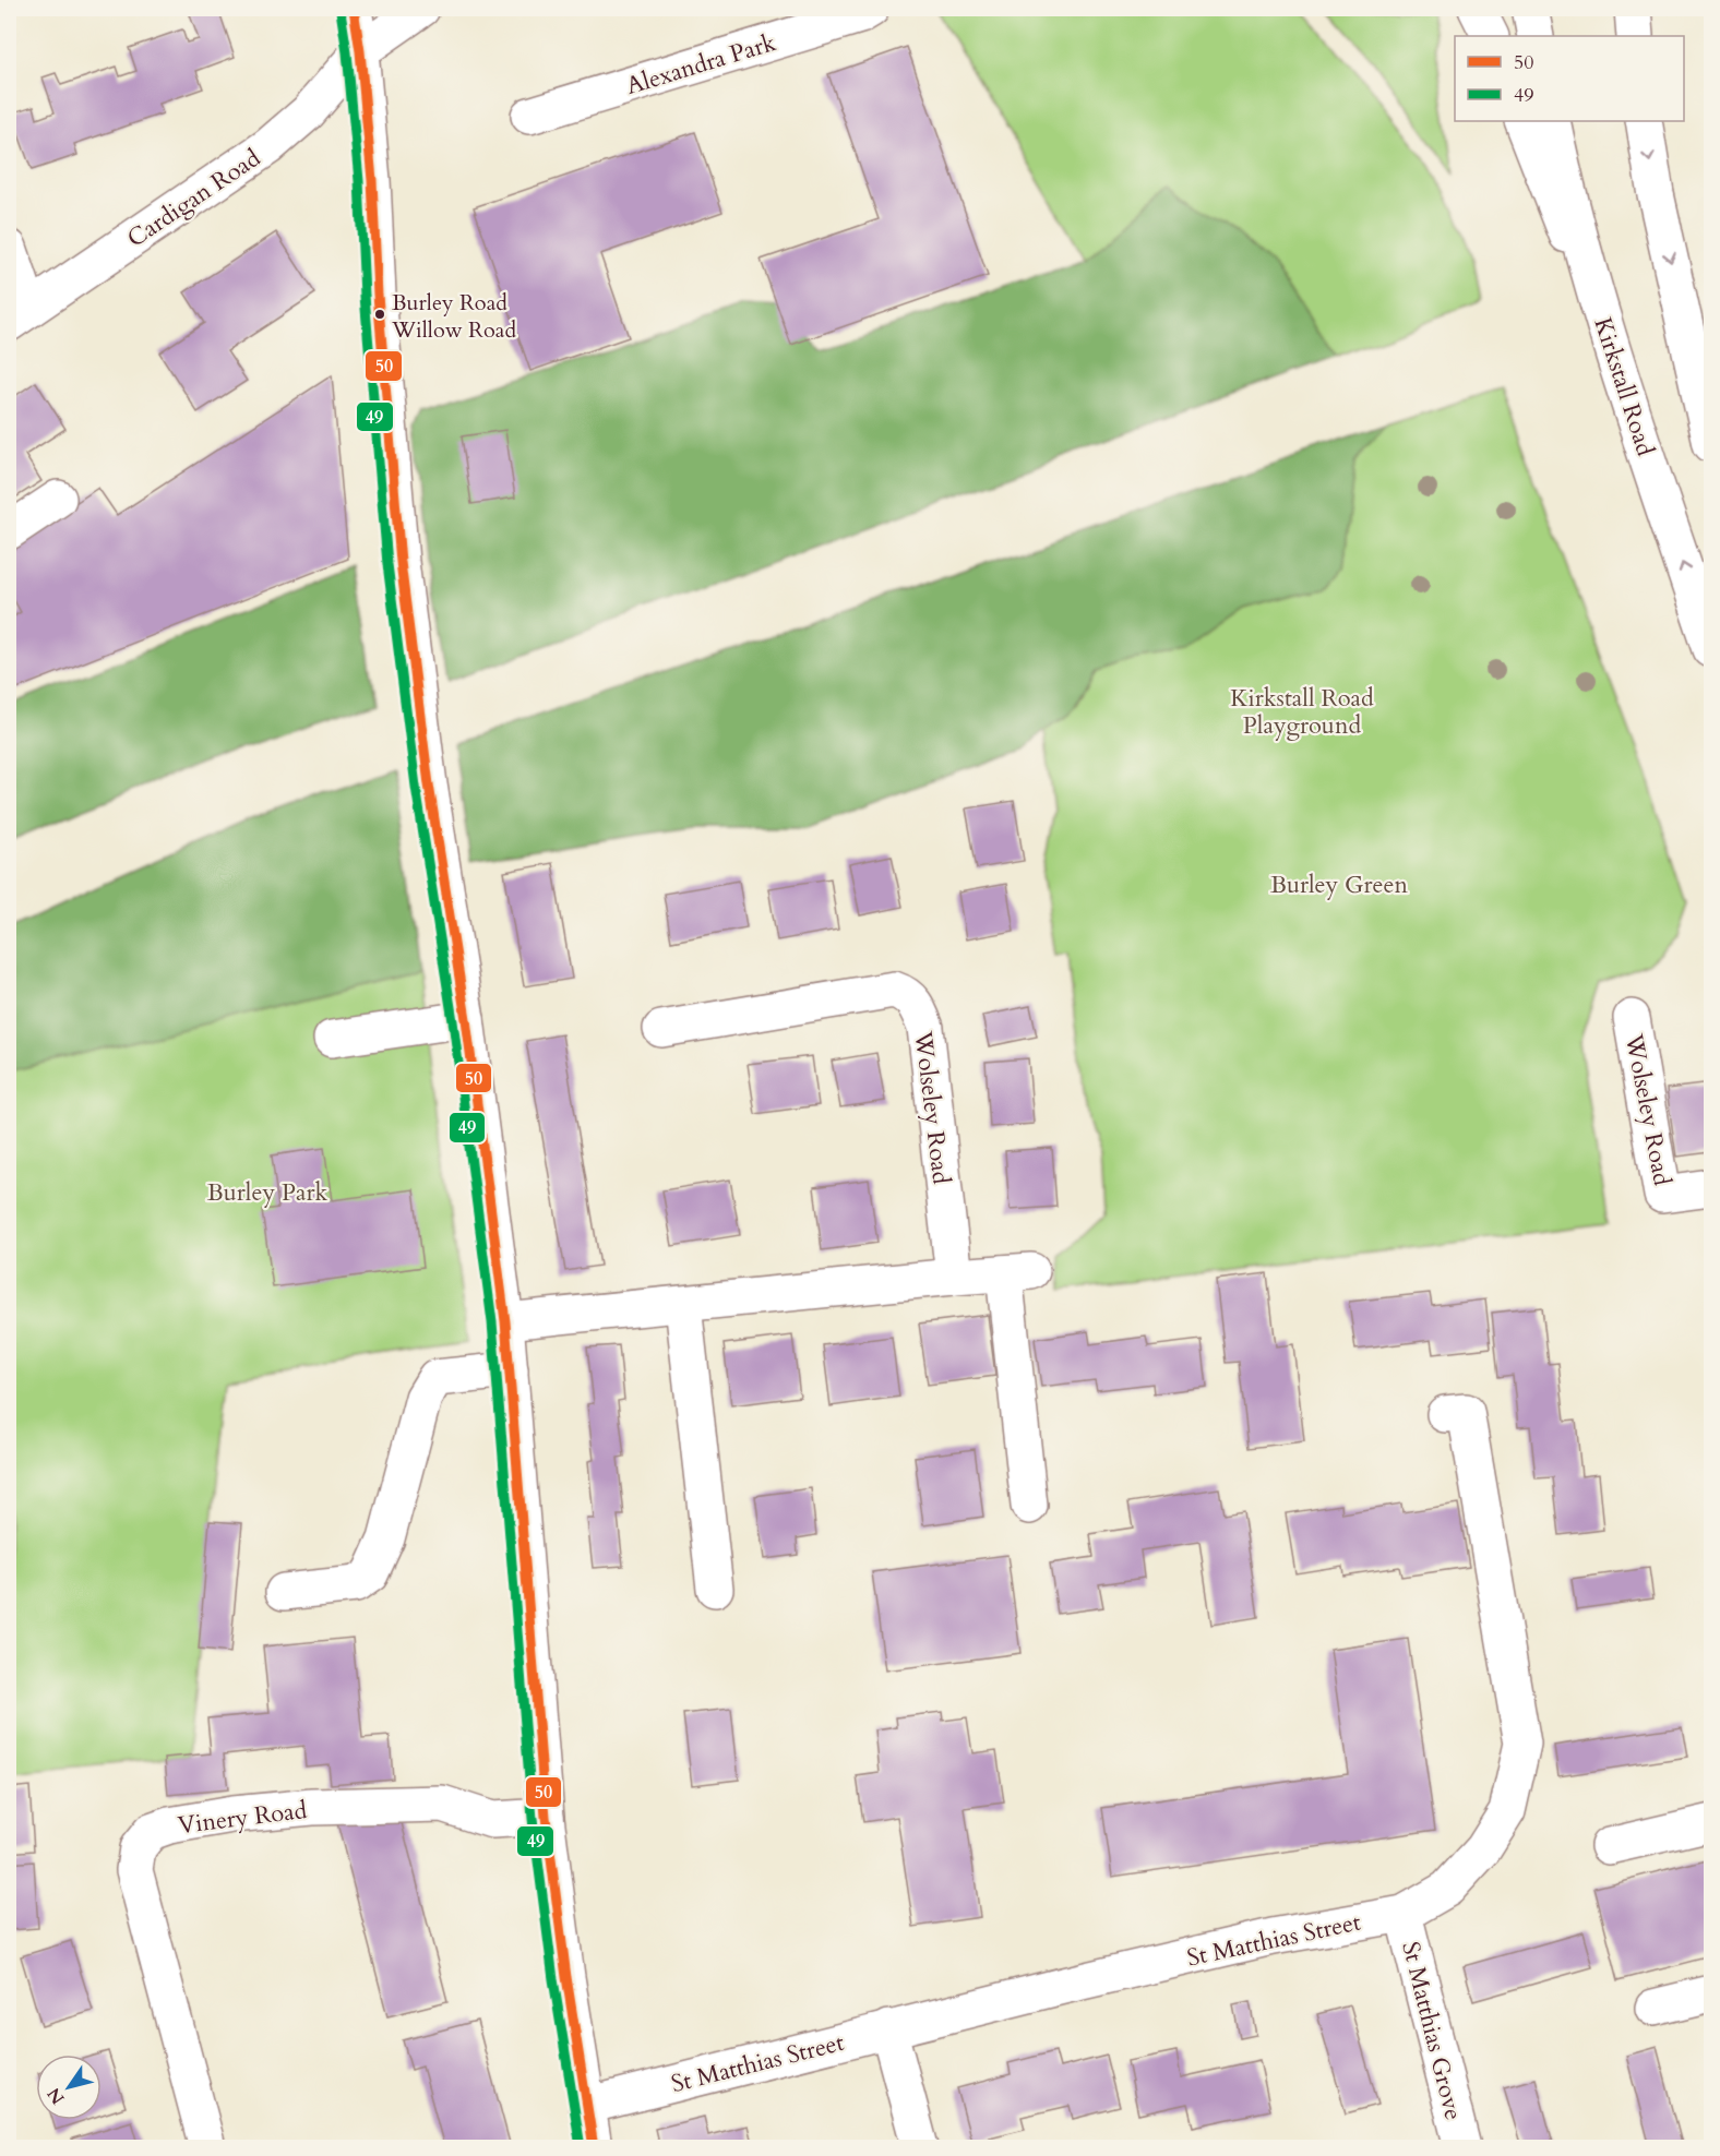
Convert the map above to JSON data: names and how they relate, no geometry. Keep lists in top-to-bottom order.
{
  "streets": {
    "street": [
      "Alexandra Park",
      "Cardigan Road",
      "Kirkstall Road",
      "Wolseley Road",
      "Vinery Road",
      "St Matthias Street",
      "St Matthias Grove"
    ]
  },
  "crossings": [
    ["St Matthias Street", "St Matthias Grove"]
  ],
  "parks": ["Kirkstall Road Playground", "Burley Green", "Burley Park"],
  "places": ["Burley Road Willow Road"],
  "lines": ["transit line 50", "transit line 49"],
  "legend": ["50", "49"],
  "north": "bottom left"
}
